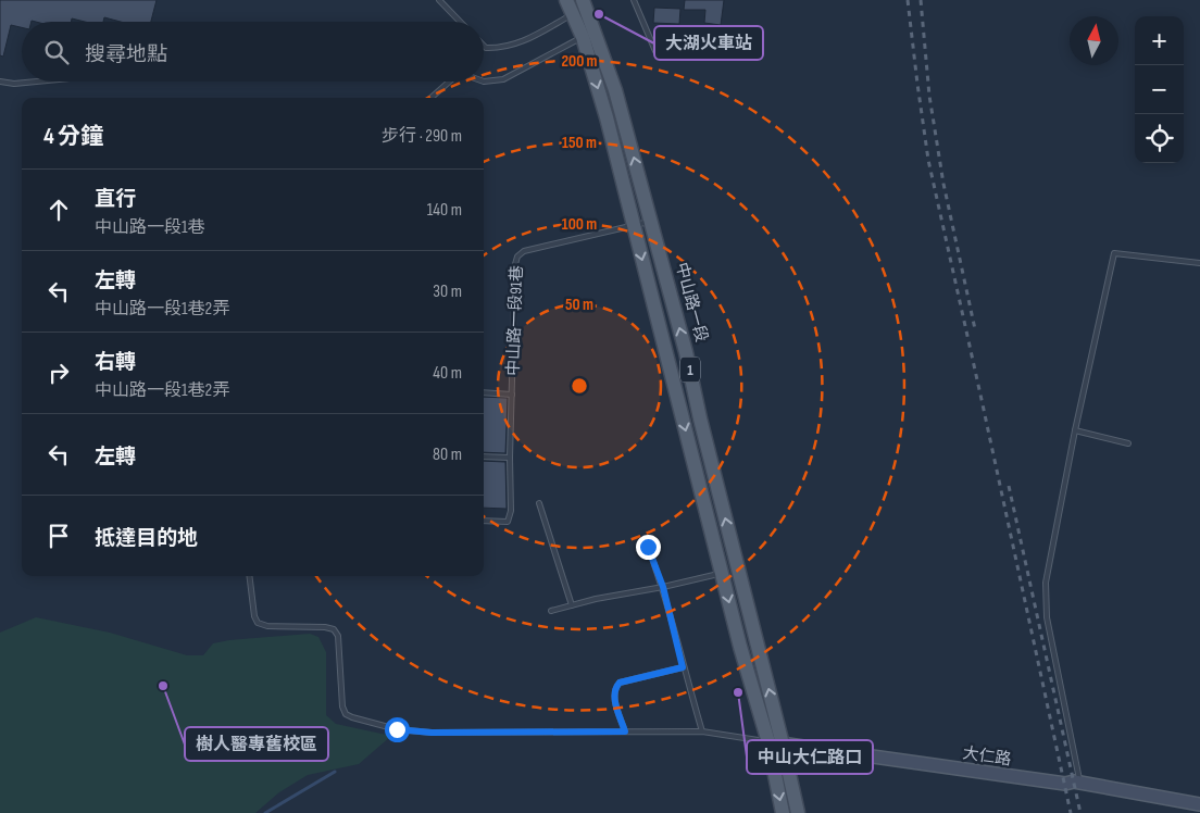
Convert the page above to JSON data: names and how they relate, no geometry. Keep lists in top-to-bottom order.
{
  "streets": {
    "main road": ["中山路一段", "1"],
    "street": ["大仁路"],
    "lane": ["中山路一段91巷"]
  },
  "crossings": [
    ["中山路一段", "中山路一段91巷"],
    ["中山路一段", "1"],
    ["中山路一段", "大仁路"],
    ["中山路一段91巷", "1"],
    ["1", "大仁路"]
  ],
  "places": ["大湖火車站", "樹人醫專舊校區", "中山大仁路口"],
  "north": "top",
  "page": {
    "map_buttons": ["+", "−"],
    "search": "搜尋地點",
    "heading": ["4 分鐘", "步行 · 290 m"],
    "list": [
      ["直行", "中山路一段1巷", "140 m"],
      ["左轉", "中山路一段1巷2弄", "30 m"],
      ["右轉", "中山路一段1巷2弄", "40 m"],
      ["左轉", "80 m"],
      "抵達目的地"
    ]
  },
  "rings": [
    "200 m",
    "150 m",
    "100 m",
    "50 m"
  ]
}
